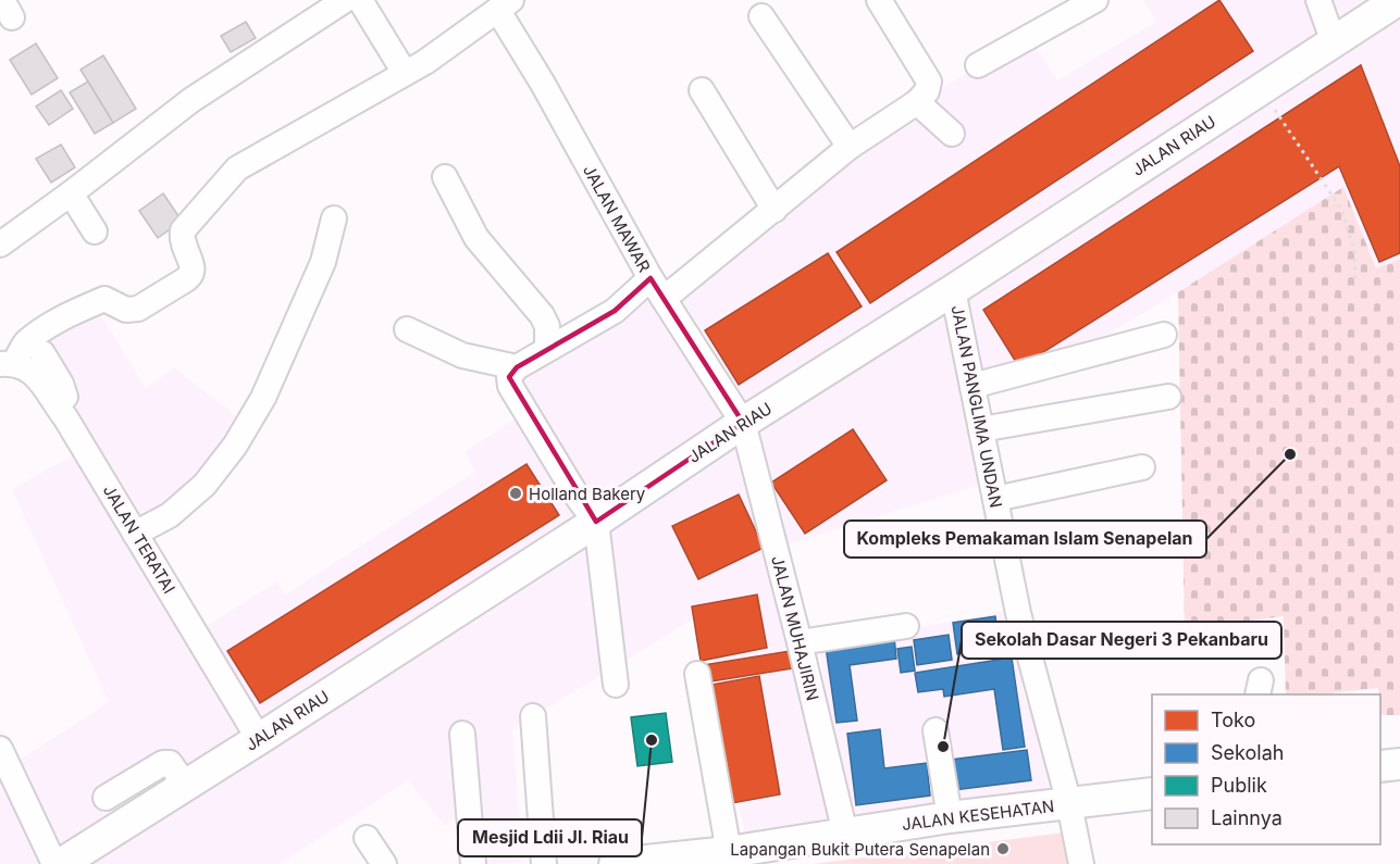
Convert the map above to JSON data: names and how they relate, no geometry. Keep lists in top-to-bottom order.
{
  "streets": {
    "main road": ["JALAN RIAU", "JALAN KESEHATAN"],
    "street": [
      "JALAN MAWAR",
      "JALAN PANGLIMA UNDAN",
      "JALAN TERATAI",
      "JALAN MUHAJIRIN"
    ]
  },
  "crossings": [
    ["JALAN RIAU", "JALAN MAWAR"],
    ["JALAN RIAU", "JALAN PANGLIMA UNDAN"],
    ["JALAN RIAU", "JALAN TERATAI"],
    ["JALAN RIAU", "JALAN MUHAJIRIN"],
    ["JALAN MAWAR", "JALAN MUHAJIRIN"],
    ["JALAN PANGLIMA UNDAN", "JALAN KESEHATAN"],
    ["JALAN MUHAJIRIN", "JALAN KESEHATAN"]
  ],
  "places": [
    "Kompleks Pemakaman Islam Senapelan",
    "Holland Bakery",
    "Mesjid Ldii Jl. Riau",
    "Sekolah Dasar Negeri 3 Pekanbaru",
    "Lapangan Bukit Putera Senapelan"
  ],
  "legend": [
    "Toko",
    "Sekolah",
    "Publik",
    "Lainnya"
  ]
}
